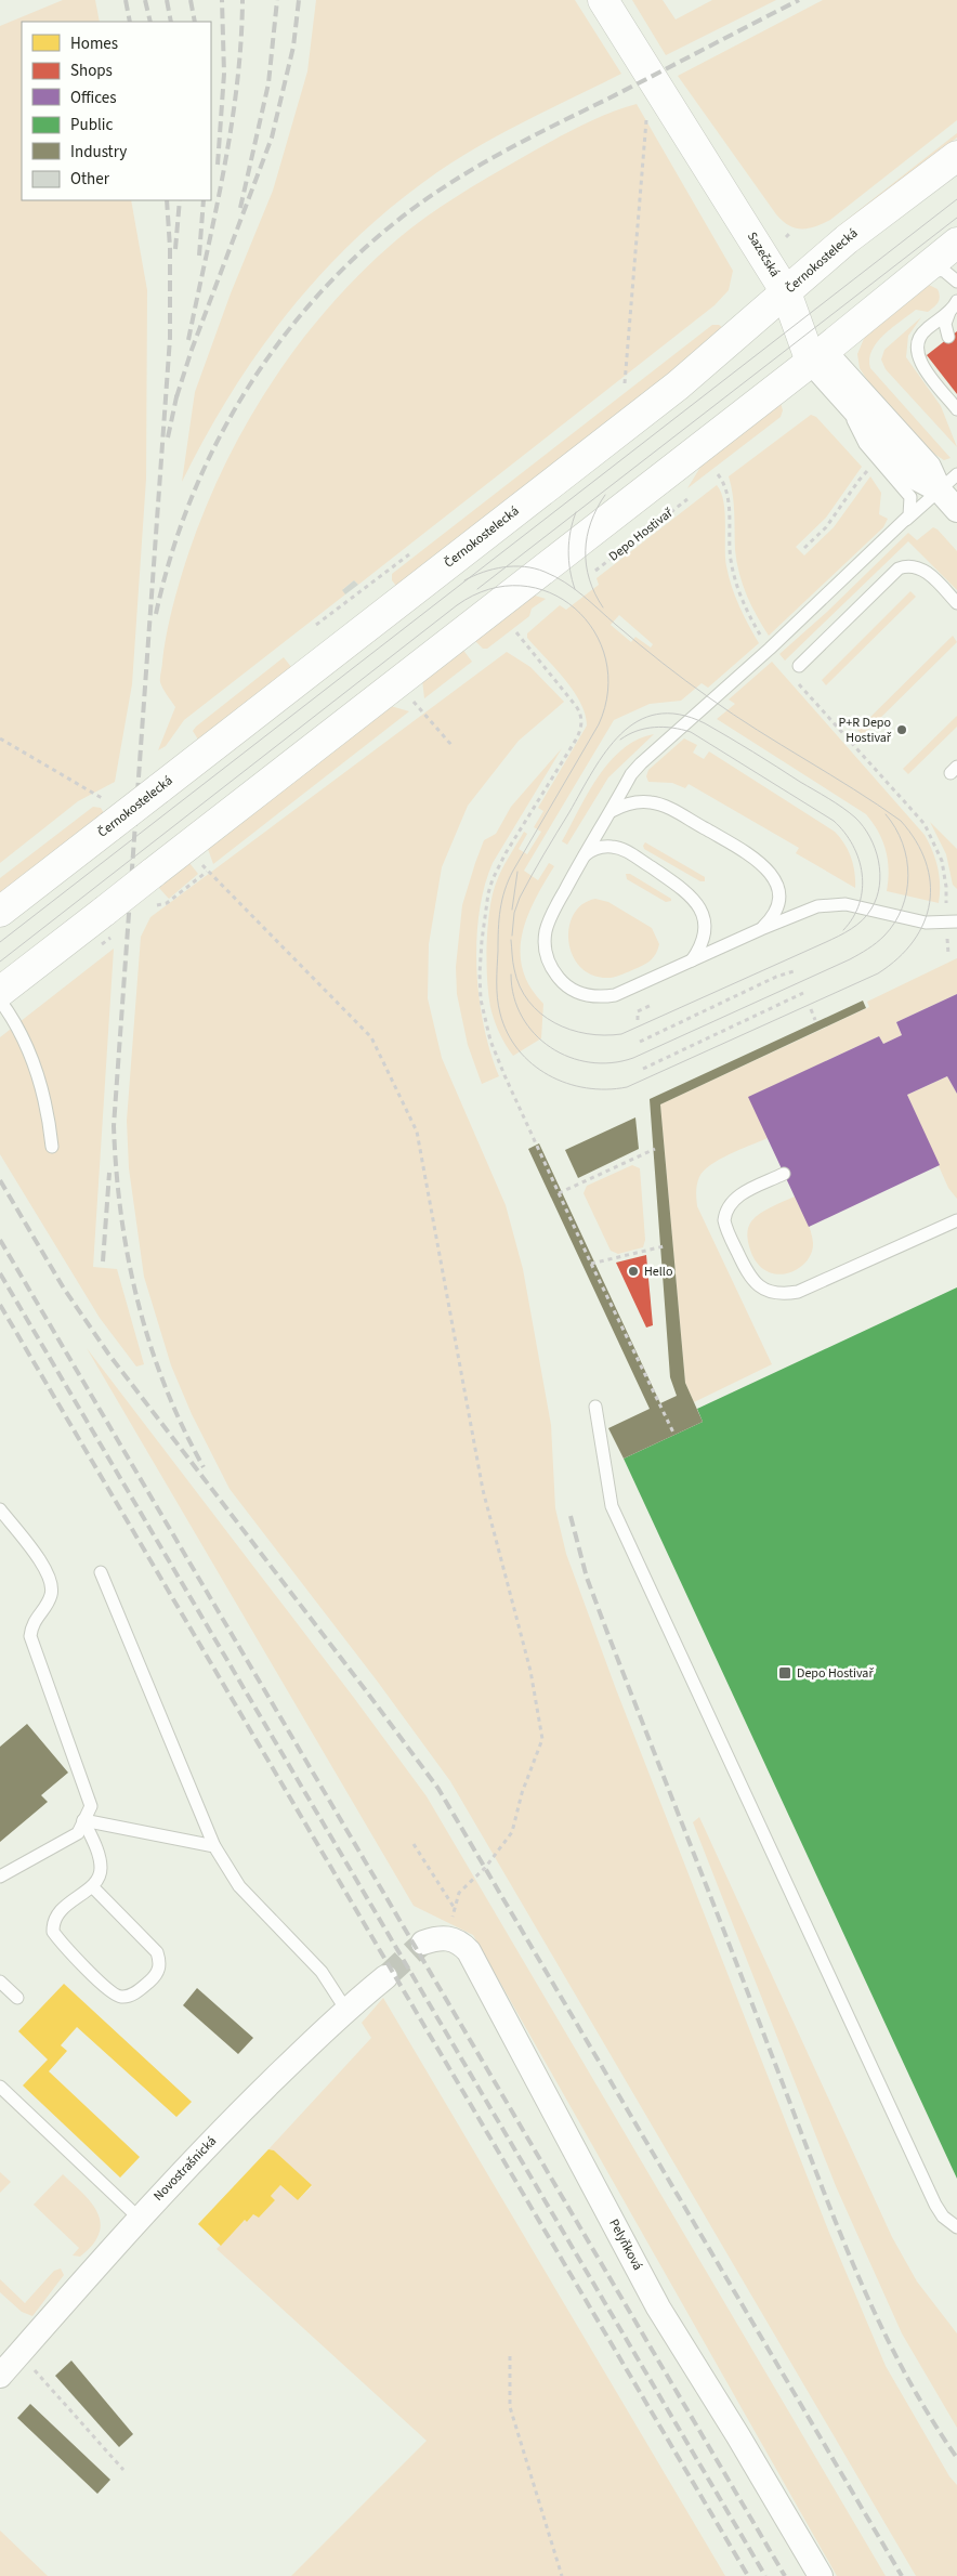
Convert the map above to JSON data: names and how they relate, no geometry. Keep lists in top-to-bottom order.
{
  "streets": {
    "main road": ["Sazečská", "Černokostelecká"],
    "street": ["Novostrašnická", "Pelyňková"],
    "path": ["Depo Hostivař"]
  },
  "crossings": [
    ["Sazečská", "Černokostelecká"]
  ],
  "places": {
    "other": ["P+R Depo Hostivař", "Hello"],
    "transit": ["Depo Hostivař"]
  },
  "legend": [
    "Homes",
    "Shops",
    "Offices",
    "Public",
    "Industry",
    "Other"
  ]
}
